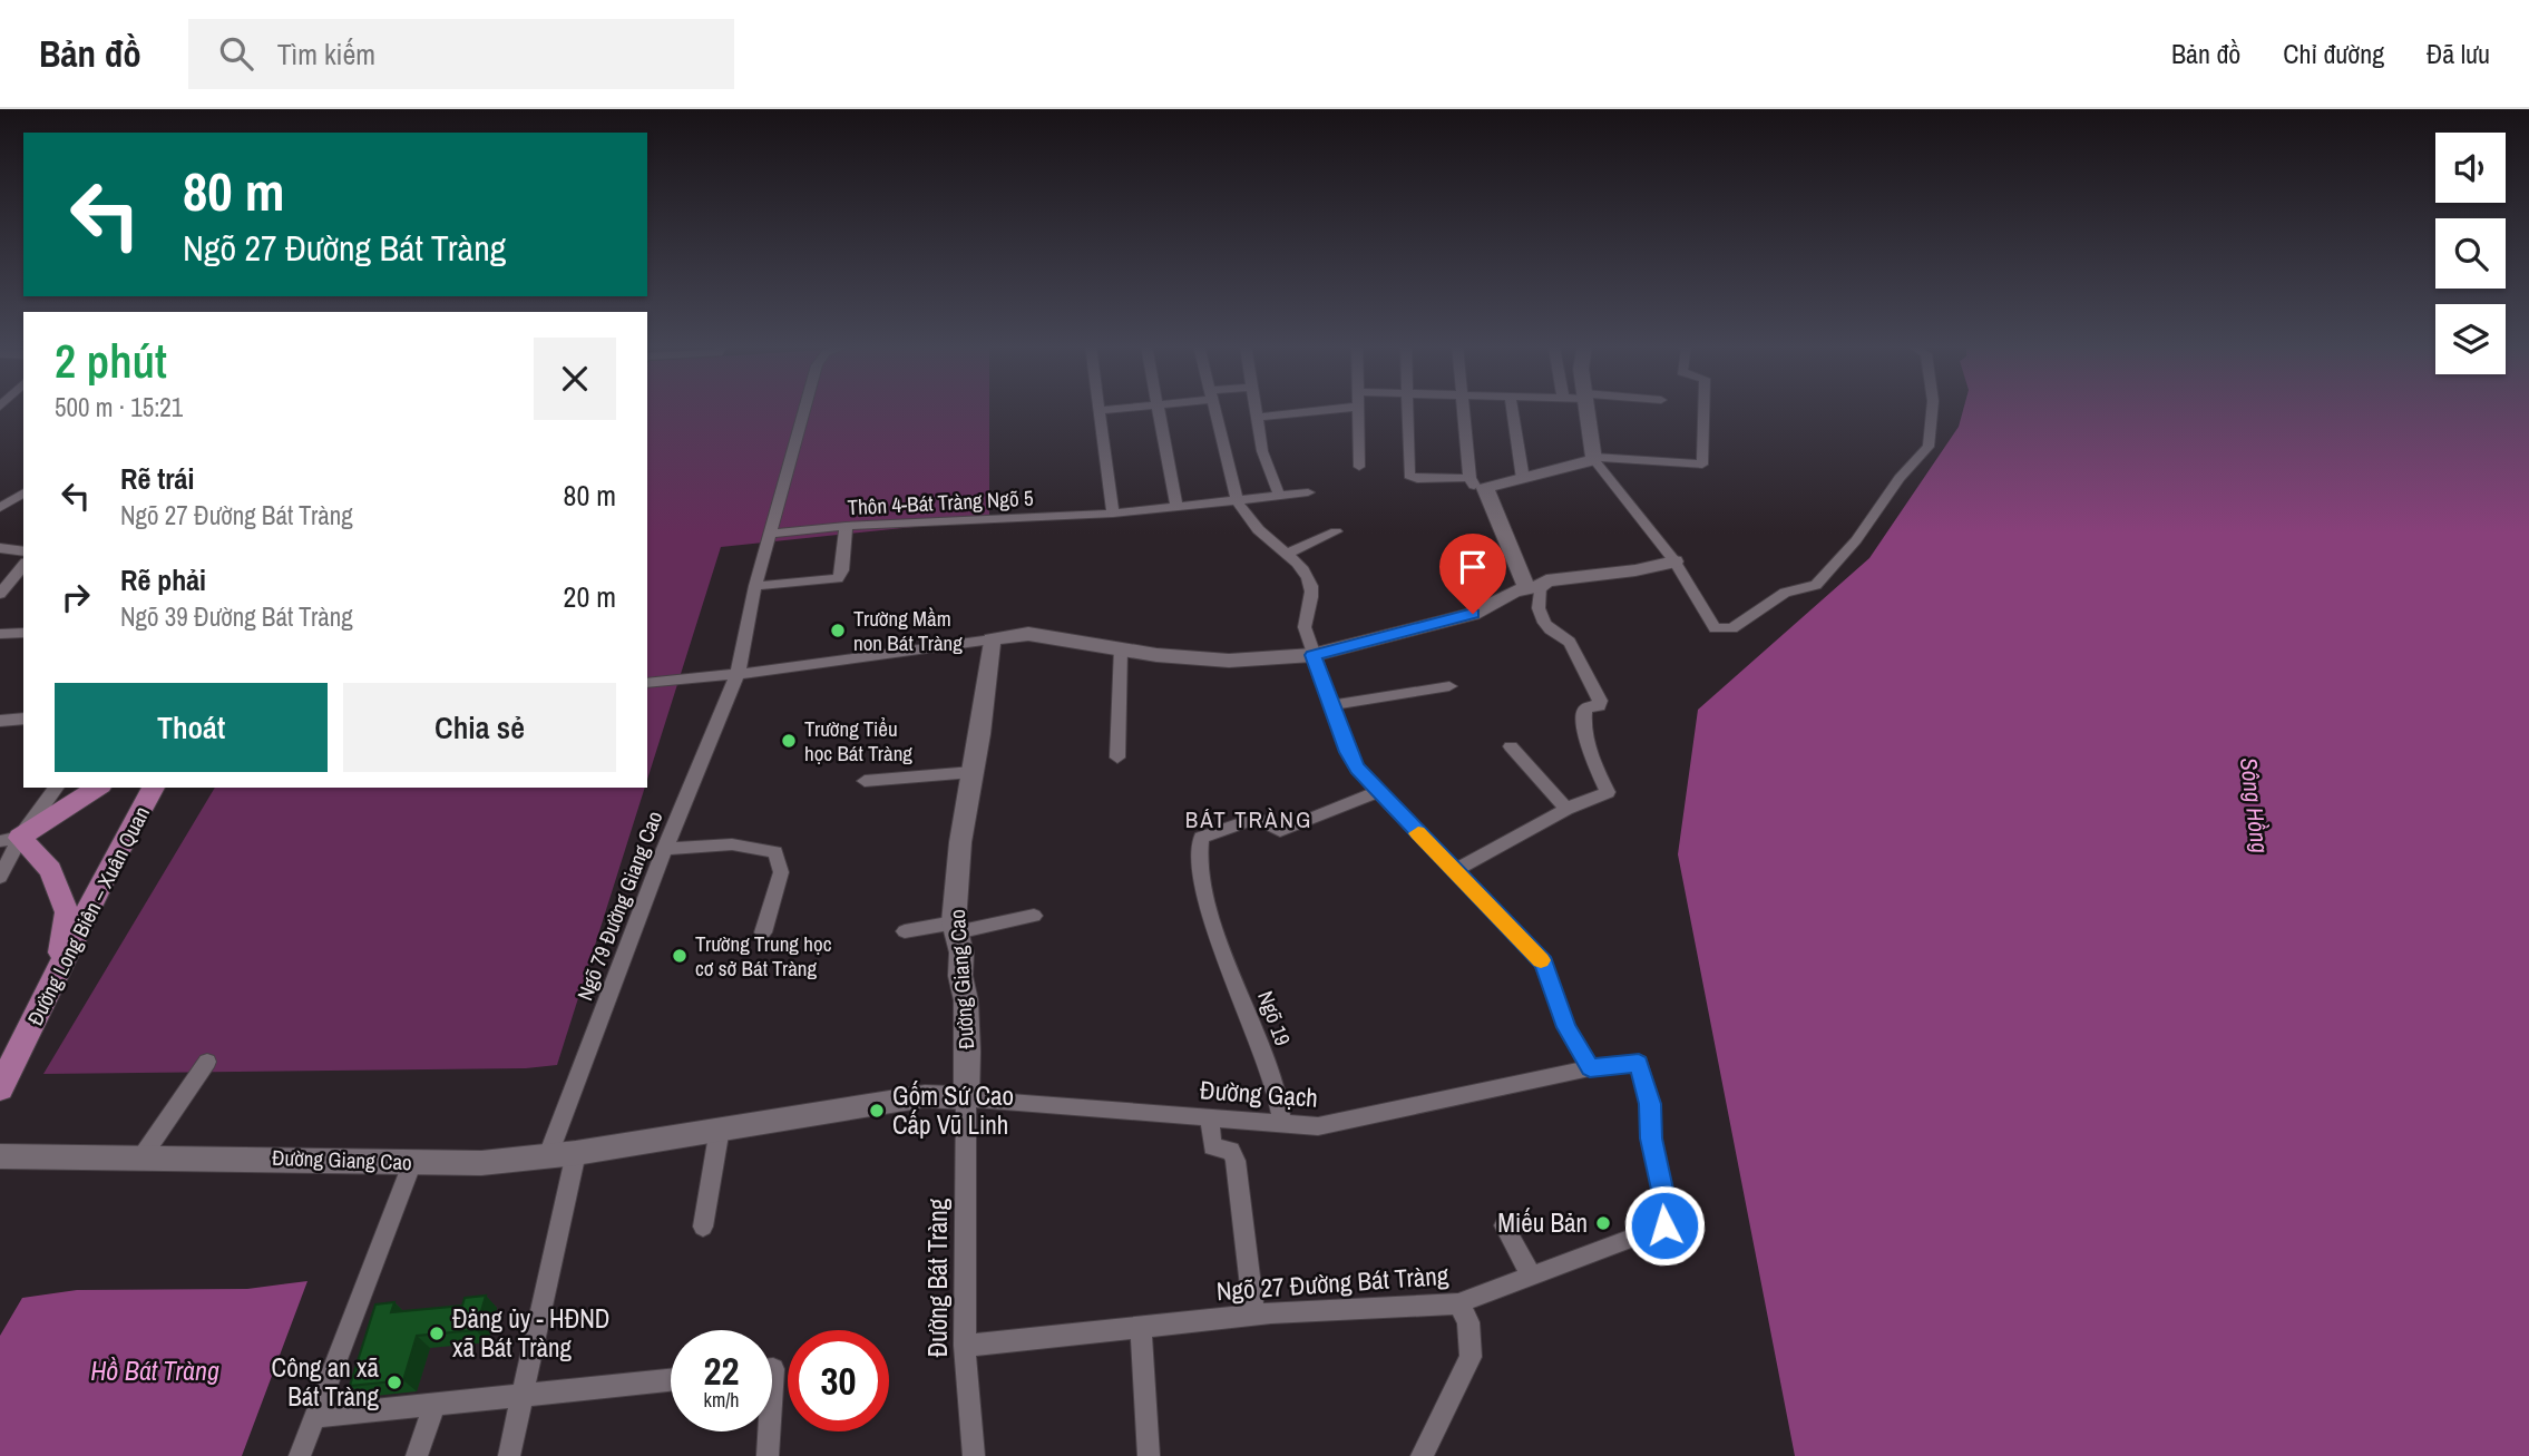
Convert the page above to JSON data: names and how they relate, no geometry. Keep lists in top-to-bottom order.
{
  "streets": {
    "main road": ["Đường Long Biên – Xuân Quan"],
    "street": [
      "Thôn 4-Bát Tràng Ngõ 5",
      "Ngõ 79 Đường Giang Cao",
      "Đường Giang Cao",
      "Ngõ 19",
      "Đường Gạch",
      "Đường Bát Tràng",
      "Ngõ 27 Đường Bát Tràng"
    ]
  },
  "crossings": [
    ["Thôn 4-Bát Tràng Ngõ 5", "Ngõ 79 Đường Giang Cao"],
    ["Ngõ 79 Đường Giang Cao", "Đường Giang Cao"],
    ["Đường Giang Cao", "Đường Gạch"],
    ["Đường Giang Cao", "Đường Bát Tràng"],
    ["Ngõ 19", "Đường Gạch"],
    ["Đường Gạch", "Đường Bát Tràng"],
    ["Đường Gạch", "Ngõ 27 Đường Bát Tràng"],
    ["Đường Bát Tràng", "Ngõ 27 Đường Bát Tràng"]
  ],
  "districts": ["BÁT TRÀNG"],
  "water": ["Sông Hồng", "Hồ Bát Tràng"],
  "places": [
    "Trường Mầm non Bát Tràng",
    "Trường Tiểu học Bát Tràng",
    "Trường Trung học cơ sở Bát Tràng",
    "Gốm Sứ Cao Cấp Vũ Linh",
    "Miếu Bản",
    "Đảng ủy - HĐND xã Bát Tràng",
    "Công an xã Bát Tràng"
  ],
  "page": {
    "header": "Bản đồ",
    "search": "Tìm kiếm",
    "nav": ["Bản đồ", "Chỉ đường", "Đã lưu"],
    "turn": ["80 m", "Ngõ 27 Đường Bát Tràng"],
    "heading": ["2 phút", "500 m · 15:21"],
    "list": [
      {
        "name": "Rẽ trái",
        "note": "Ngõ 27 Đường Bát Tràng",
        "value": "80 m"
      },
      {
        "name": "Rẽ phải",
        "note": "Ngõ 39 Đường Bát Tràng",
        "value": "20 m"
      }
    ],
    "buttons": ["Thoát", "Chia sẻ"],
    "speed": "22 km/h",
    "limit": "30"
  }
}
